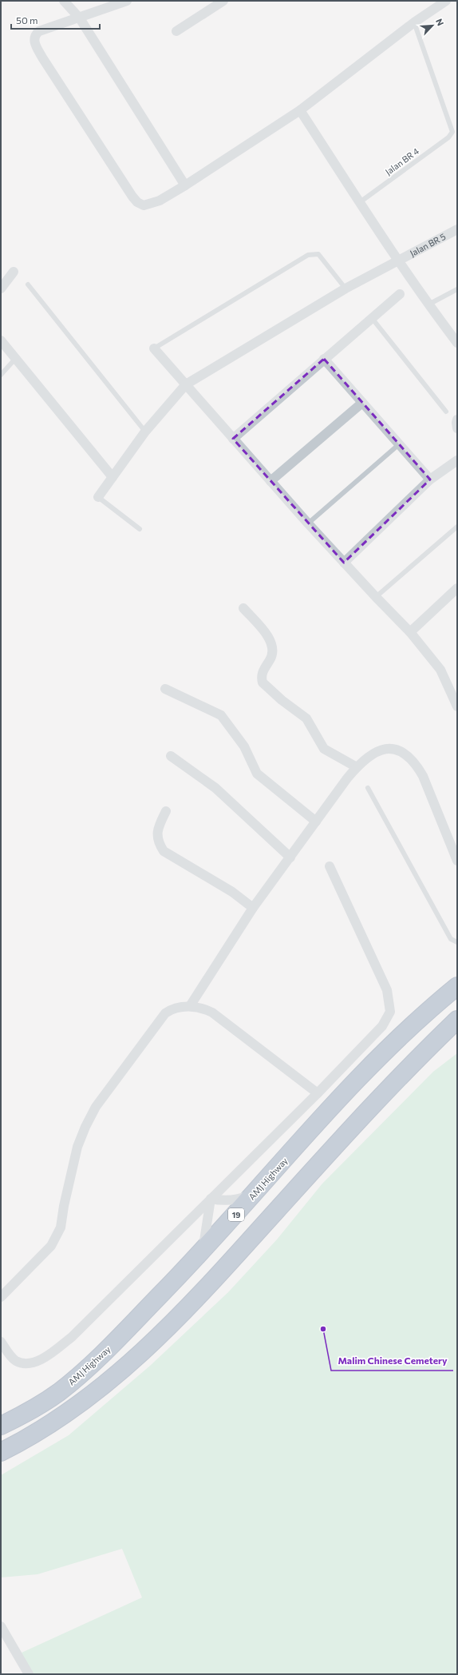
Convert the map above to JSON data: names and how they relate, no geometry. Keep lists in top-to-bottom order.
{
  "streets": {
    "highway": ["AMJ Highway", "19"],
    "street": ["Jalan BR 5"],
    "lane": ["Jalan BR 4"]
  },
  "places": ["Malim Chinese Cemetery"],
  "scale_bar": "50 m",
  "north": "top right"
}
